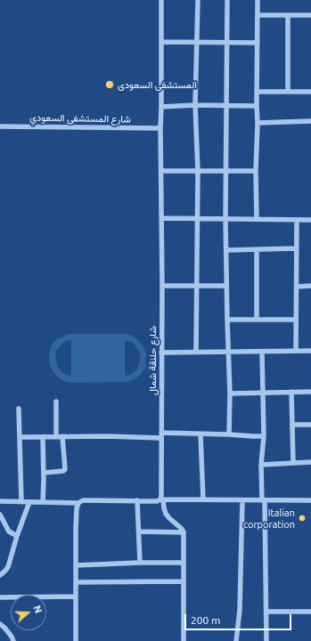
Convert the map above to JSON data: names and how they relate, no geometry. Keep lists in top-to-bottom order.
{
  "streets": {
    "street": ["شارع المستشفى السعودي", "شارع حلنقة شمال"]
  },
  "crossings": [
    ["شارع المستشفى السعودي", "شارع حلنقة شمال"]
  ],
  "places": ["المستشفى السعودى", "Italian corporation"],
  "scale_bar": "200 m",
  "north": "right"
}
